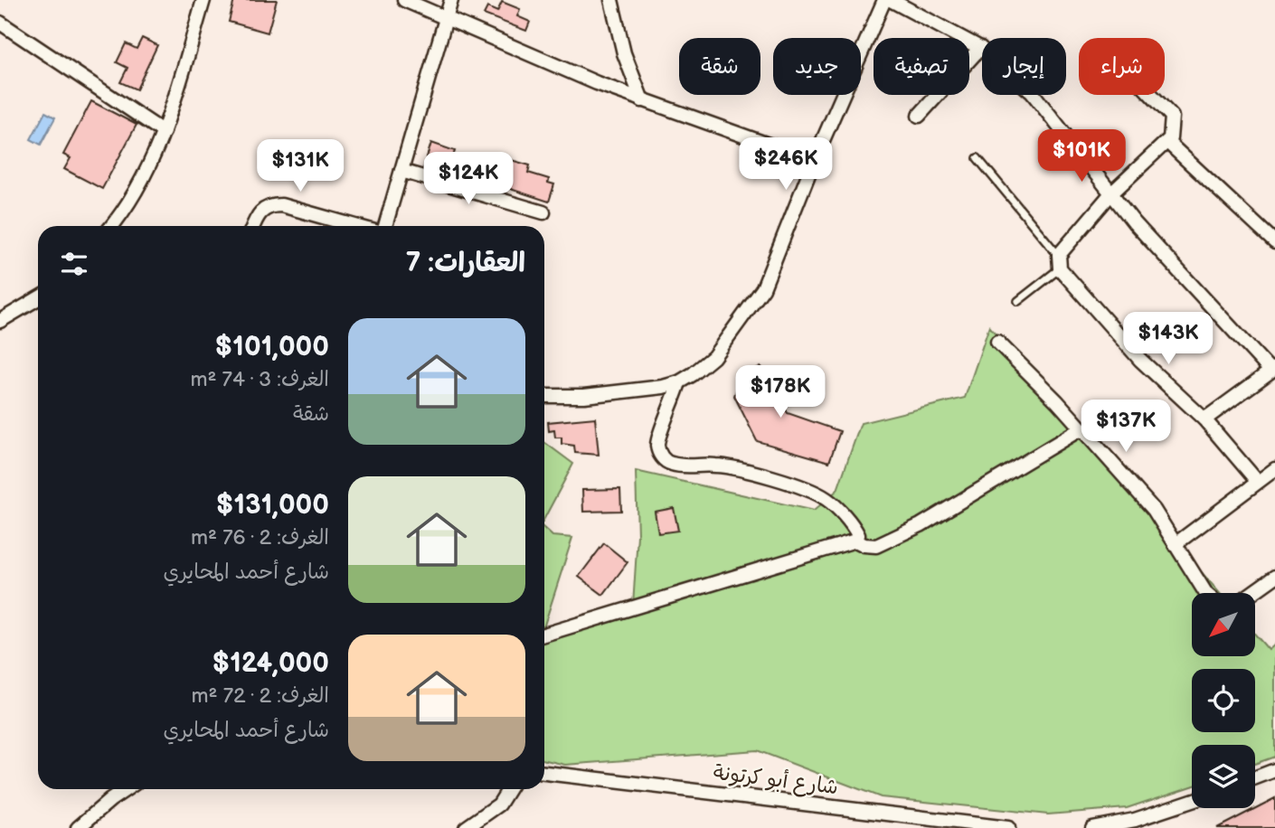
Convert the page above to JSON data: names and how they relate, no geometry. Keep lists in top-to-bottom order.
{
  "streets": {
    "street": ["شارع أبو كرتونة"]
  },
  "north": "bottom left",
  "page": {
    "chip": [
      "شراء",
      "إيجار",
      "تصفية",
      "جديد",
      "شقة"
    ],
    "price": [
      "$101K",
      "$246K",
      "$131K",
      "$124K",
      "$143K",
      "$178K",
      "$137K"
    ],
    "heading": "العقارات: 7",
    "list": [
      {
        "name": "$101,000",
        "note": "الغرف: 3 · 74 m² · شقة"
      },
      {
        "name": "$131,000",
        "note": "الغرف: 2 · 76 m² · شارع أحمد المحايري"
      },
      {
        "name": "$124,000",
        "note": "الغرف: 2 · 72 m² · شارع أحمد المحايري"
      }
    ]
  }
}
